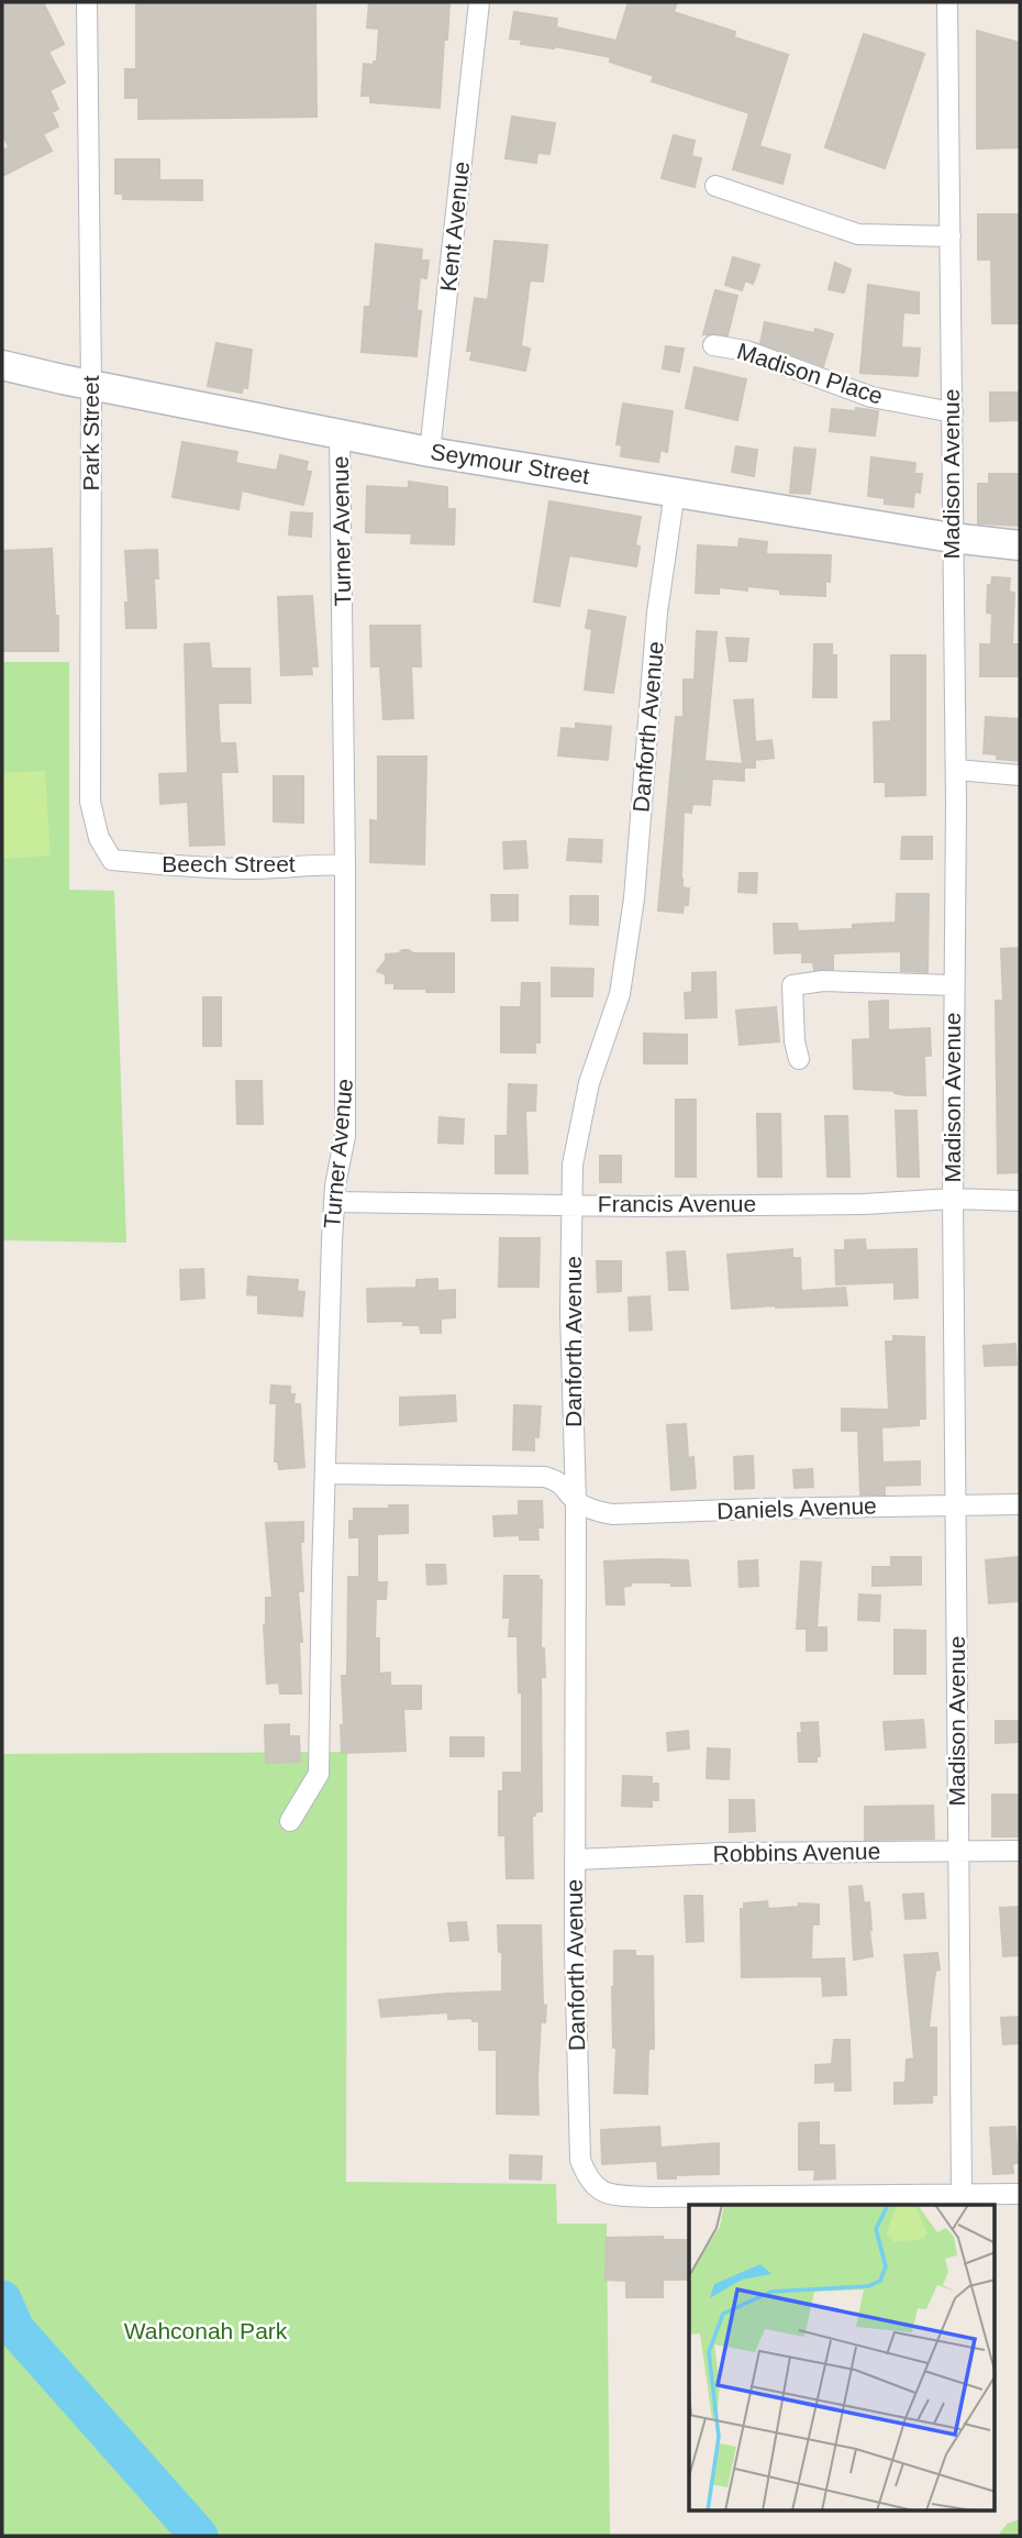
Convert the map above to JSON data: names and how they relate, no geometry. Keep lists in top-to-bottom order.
{
  "streets": {
    "street": [
      "Kent Avenue",
      "Madison Place",
      "Park Street",
      "Seymour Street",
      "Madison Avenue",
      "Turner Avenue",
      "Danforth Avenue",
      "Beech Street",
      "Francis Avenue",
      "Daniels Avenue",
      "Robbins Avenue"
    ]
  },
  "crossings": [
    ["Kent Avenue", "Seymour Street"],
    ["Madison Place", "Madison Avenue"],
    ["Park Street", "Seymour Street"],
    ["Park Street", "Beech Street"],
    ["Seymour Street", "Madison Avenue"],
    ["Seymour Street", "Turner Avenue"],
    ["Seymour Street", "Danforth Avenue"],
    ["Madison Avenue", "Danforth Avenue"],
    ["Madison Avenue", "Francis Avenue"],
    ["Madison Avenue", "Daniels Avenue"],
    ["Madison Avenue", "Robbins Avenue"],
    ["Turner Avenue", "Beech Street"],
    ["Turner Avenue", "Francis Avenue"],
    ["Turner Avenue", "Daniels Avenue"],
    ["Danforth Avenue", "Francis Avenue"],
    ["Danforth Avenue", "Daniels Avenue"],
    ["Danforth Avenue", "Robbins Avenue"]
  ],
  "parks": ["Wahconah Park"]
}
